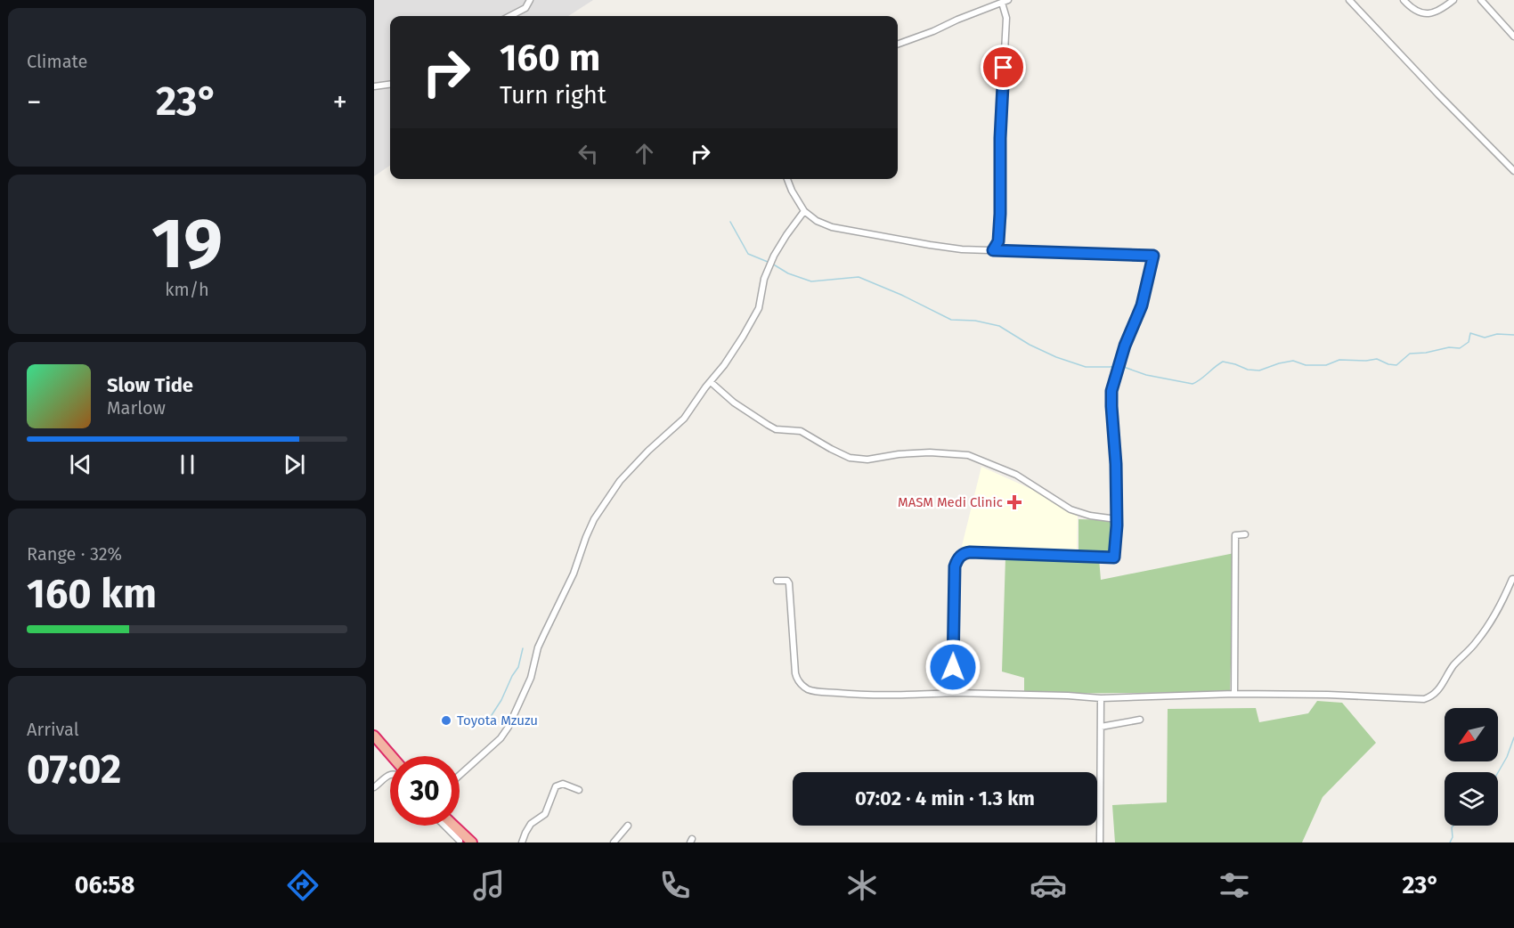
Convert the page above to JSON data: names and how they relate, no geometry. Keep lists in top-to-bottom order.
{
  "places": {
    "health": ["MASM Medi Clinic"],
    "other": ["Toyota Mzuzu"]
  },
  "north": "bottom left",
  "page": {
    "tile": [
      "Climate",
      ["19", "km/h"],
      ["Range · 32%", "160 km"],
      ["Arrival", "07:02"]
    ],
    "turn": ["160 m", "Turn right"],
    "heat": ["−", "23°", "+"],
    "song": ["Slow Tide", "Marlow"],
    "limit": "30",
    "trip": "07:02 · 4 min · 1.3 km",
    "tabs": ["06:58", "23°"]
  }
}
